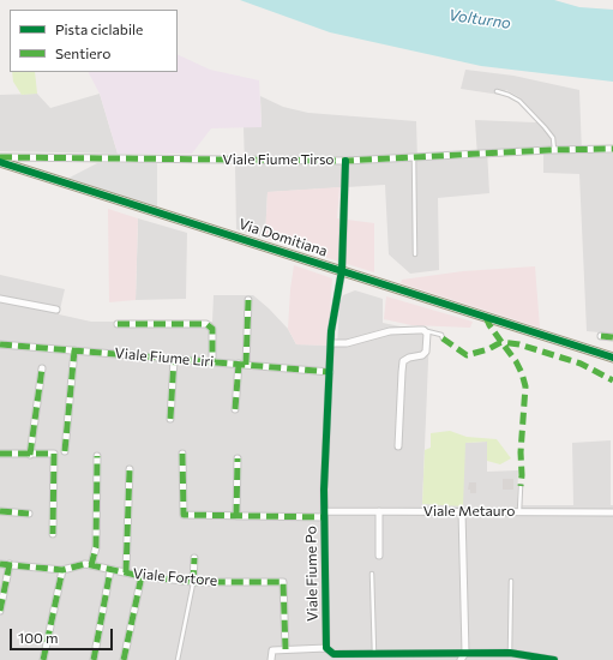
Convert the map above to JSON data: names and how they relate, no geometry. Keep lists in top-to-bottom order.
{
  "streets": {
    "street": [
      "Viale Fiume Tirso",
      "Via Domitiana",
      "Viale Fiume Liri",
      "Viale Metauro",
      "Viale Fiume Po",
      "Viale Fortore"
    ]
  },
  "crossings": [
    ["Viale Fiume Tirso", "Viale Fiume Po"],
    ["Via Domitiana", "Viale Fiume Po"],
    ["Viale Fiume Liri", "Viale Fiume Po"],
    ["Viale Metauro", "Viale Fiume Po"]
  ],
  "water": ["Volturno"],
  "legend": ["Pista ciclabile", "Sentiero"],
  "scale_bar": "100 m"
}
